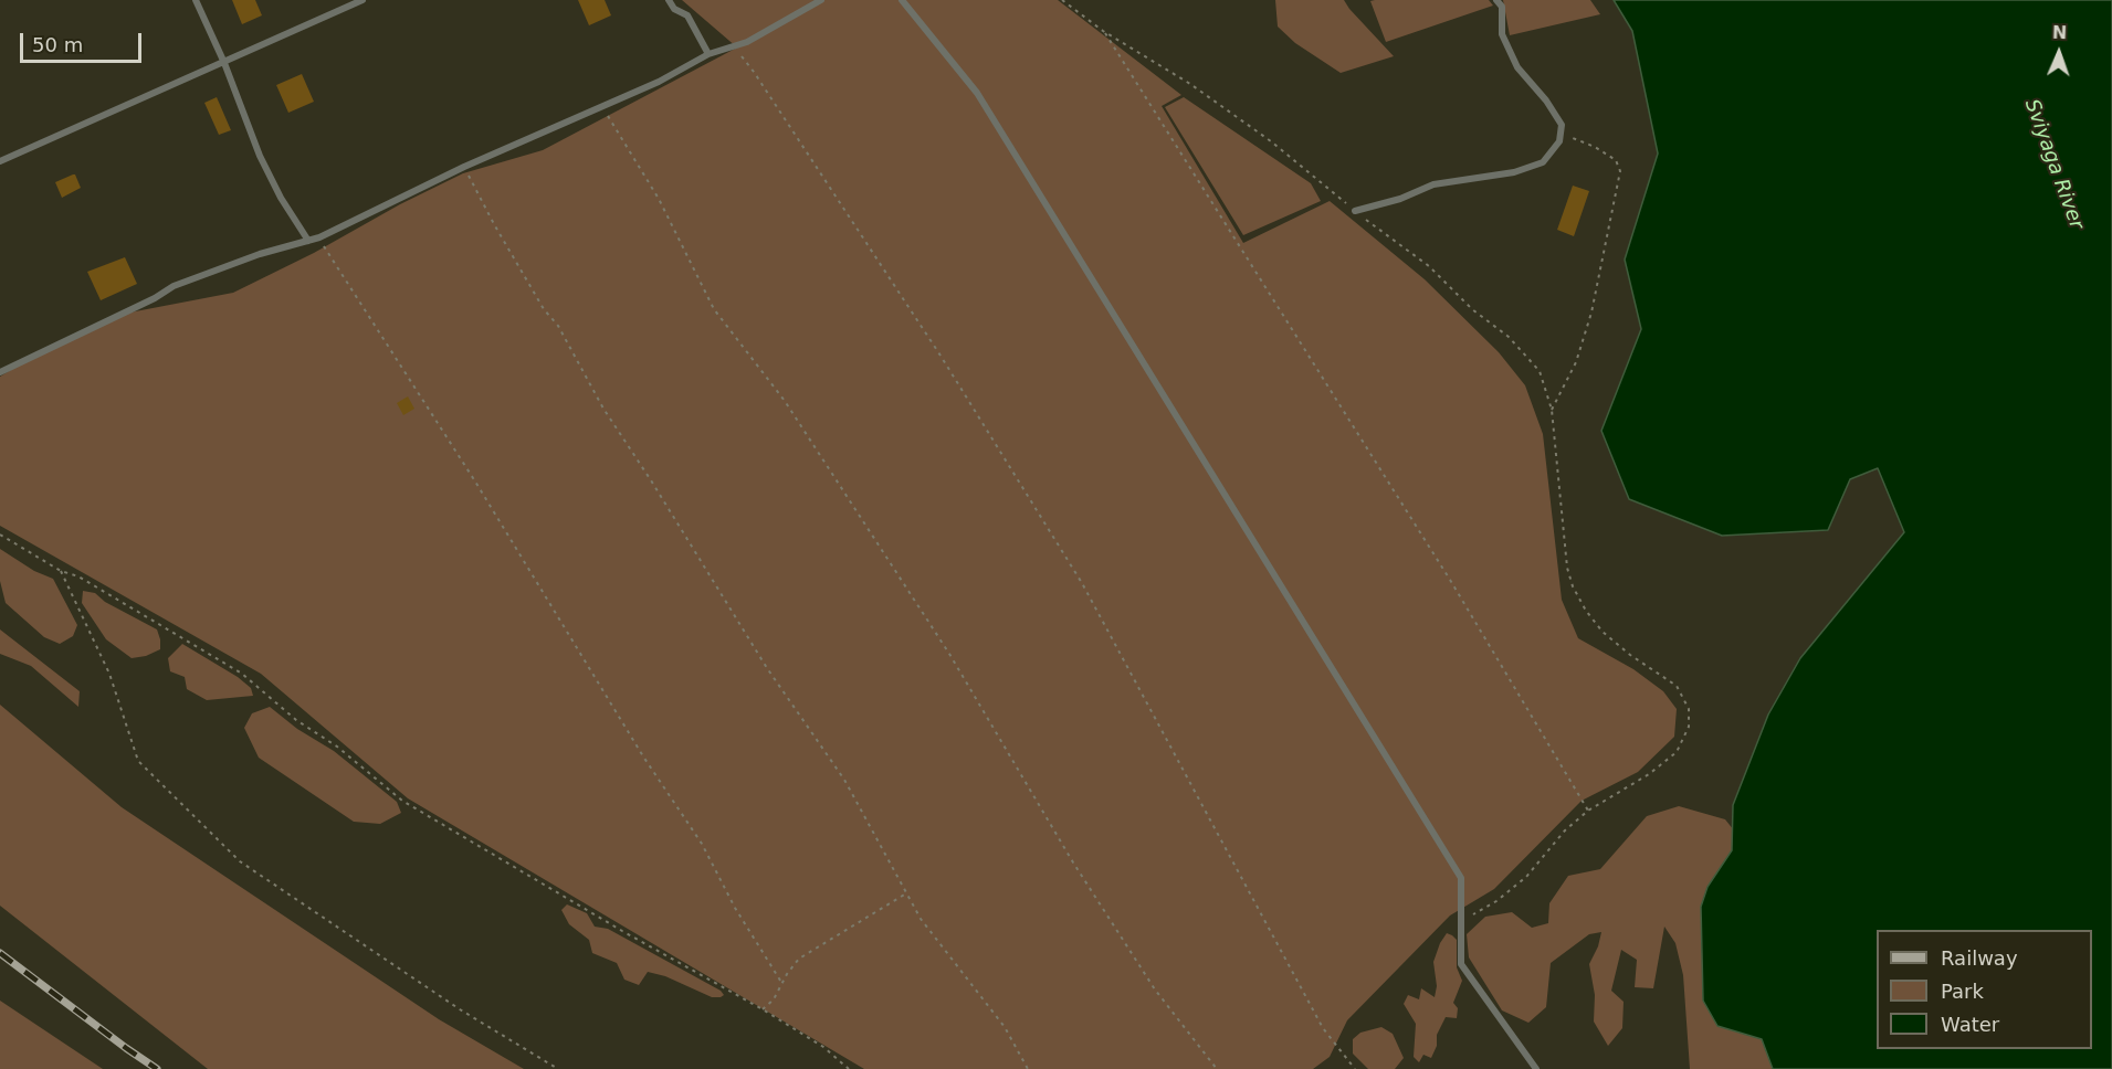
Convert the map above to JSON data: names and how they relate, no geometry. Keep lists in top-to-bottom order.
{
  "water": ["Sviyaga River"],
  "legend": ["Railway", "Park", "Water"],
  "scale_bar": "50 m",
  "north": "top"
}
